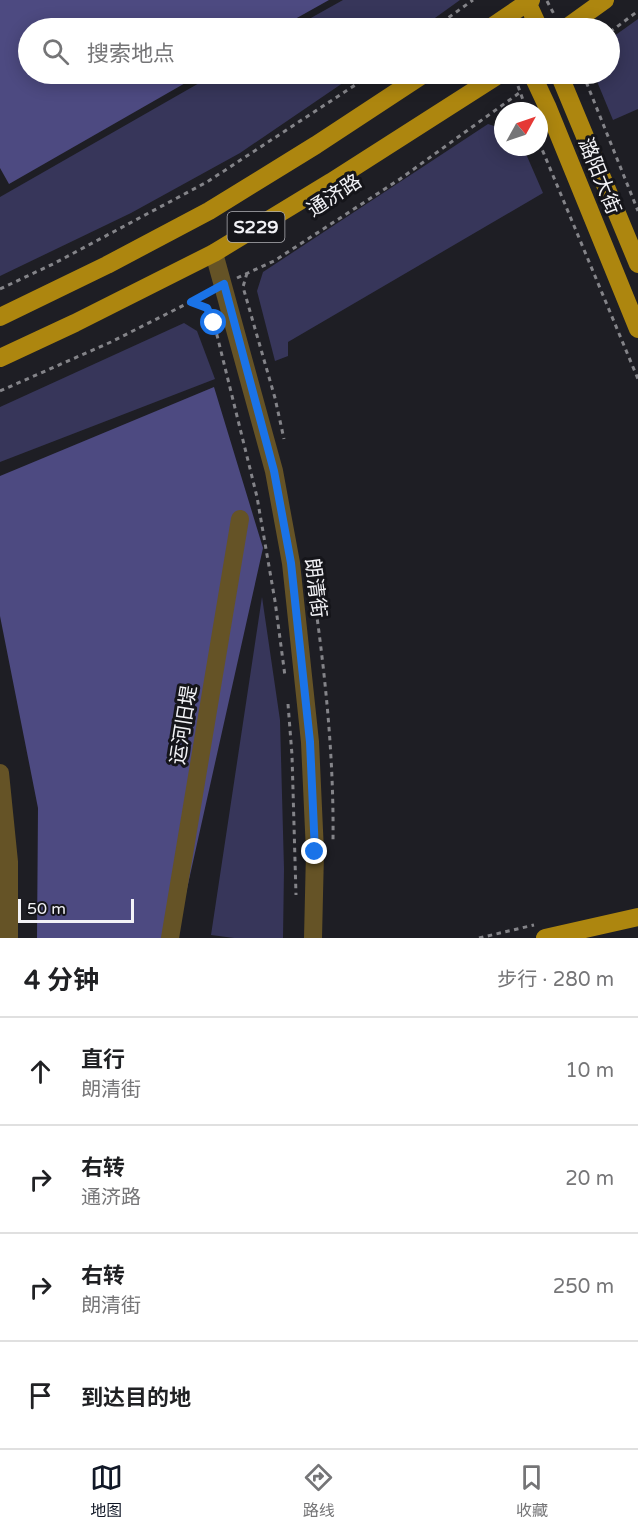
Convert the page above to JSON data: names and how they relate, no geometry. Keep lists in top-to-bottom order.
{
  "streets": {
    "main road": ["潞阳大街", "通济路", "S229"],
    "street": ["朗清街", "运河旧堤"]
  },
  "crossings": [
    ["通济路", "朗清街"]
  ],
  "scale_bar": "50 m",
  "north": "top right",
  "page": {
    "search": "搜索地点",
    "scale": "50 m",
    "heading": ["4 分钟", "步行 · 280 m"],
    "list": [
      ["直行", "朗清街", "10 m"],
      ["右转", "通济路", "20 m"],
      ["右转", "朗清街", "250 m"],
      "到达目的地"
    ],
    "nav": ["地图", "路线", "收藏"]
  }
}
